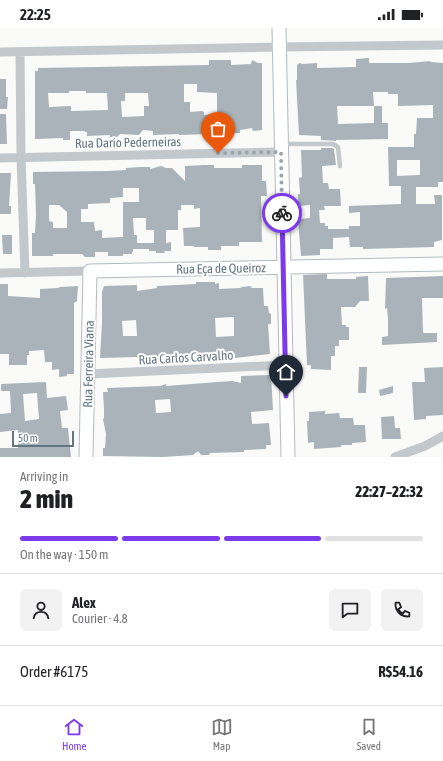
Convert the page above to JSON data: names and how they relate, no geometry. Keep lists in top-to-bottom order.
{
  "streets": {
    "street": [
      "Rua Dario Pederneiras",
      "Rua Eça de Queiroz",
      "Rua Carlos Carvalho",
      "Rua Ferreira Viana"
    ]
  },
  "crossings": [
    ["Rua Eça de Queiroz", "Rua Ferreira Viana"],
    ["Rua Carlos Carvalho", "Rua Ferreira Viana"]
  ],
  "scale_bar": "50 m",
  "page": {
    "status": "22:25",
    "scale": "50 m",
    "heading": ["2 min", "Arriving in", "22:27–22:32"],
    "panel": [
      "Alex",
      "Courier · 4.8",
      "Order #6175",
      "R$54.16"
    ],
    "bar": "On the way · 150 m",
    "tabs": ["Home", "Map", "Saved"]
  }
}
